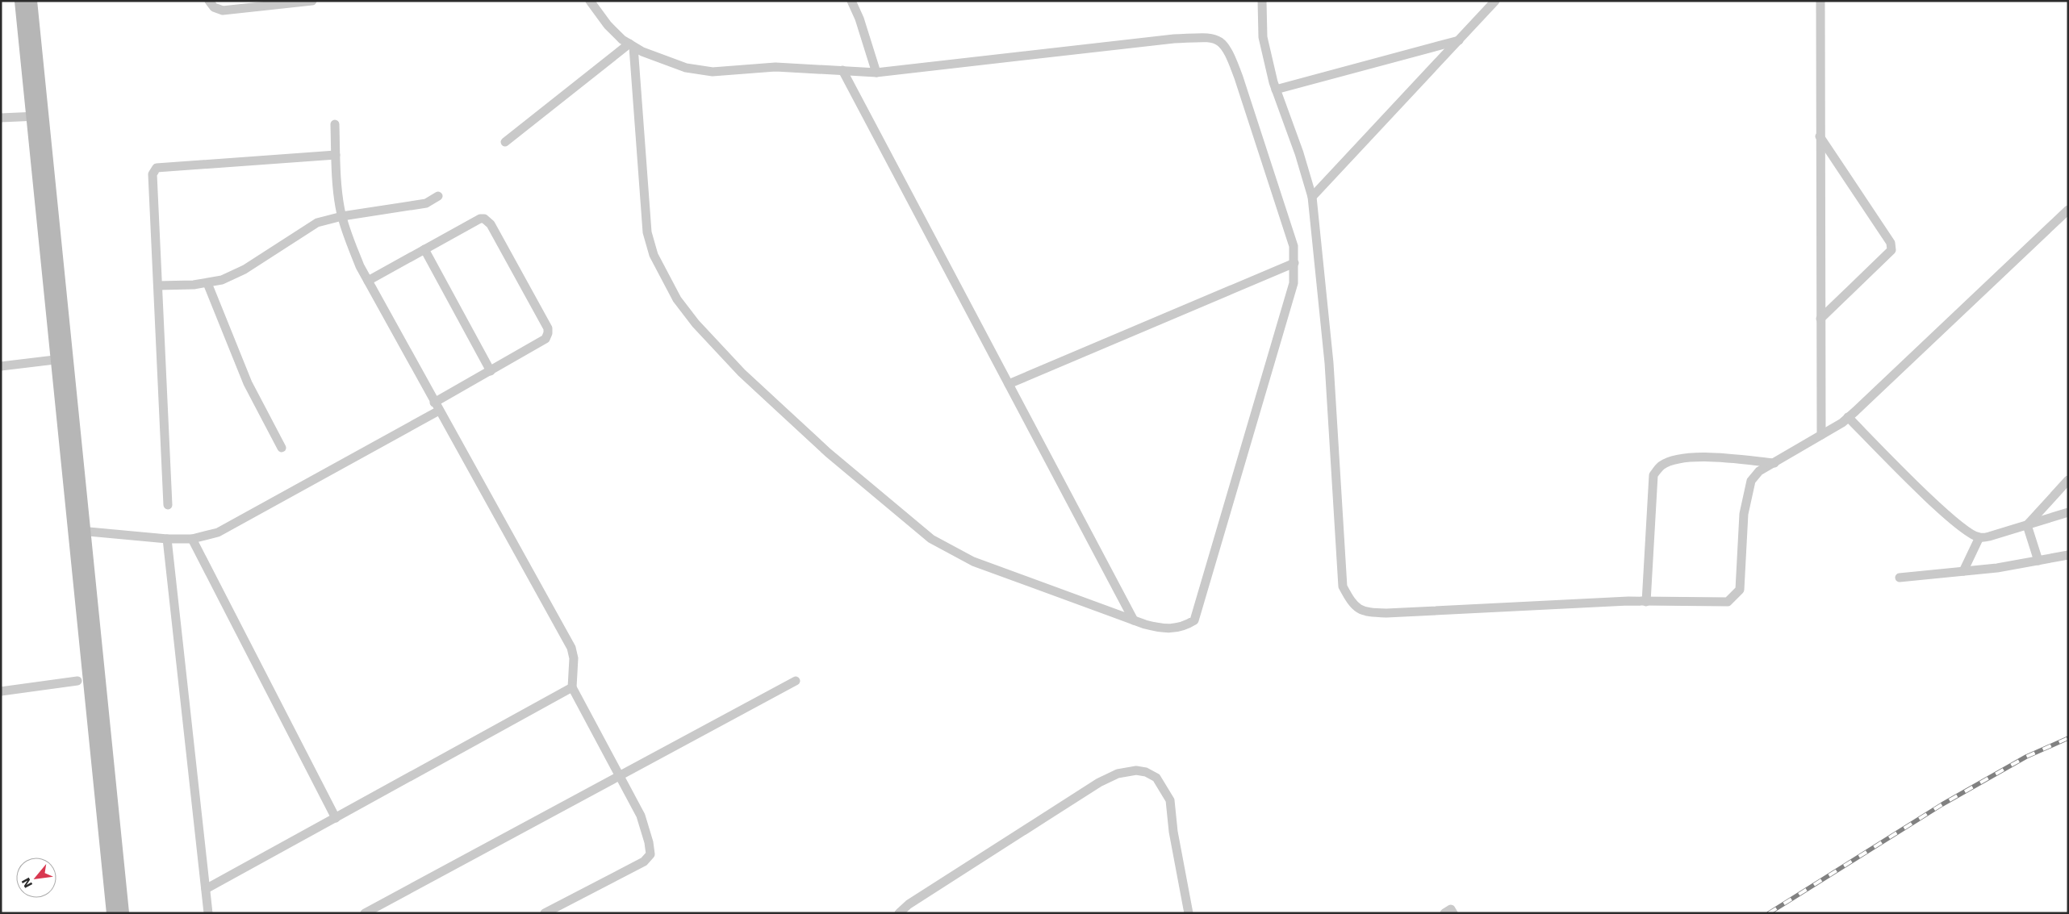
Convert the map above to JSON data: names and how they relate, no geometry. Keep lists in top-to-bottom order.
{
  "north": "bottom left"
}
